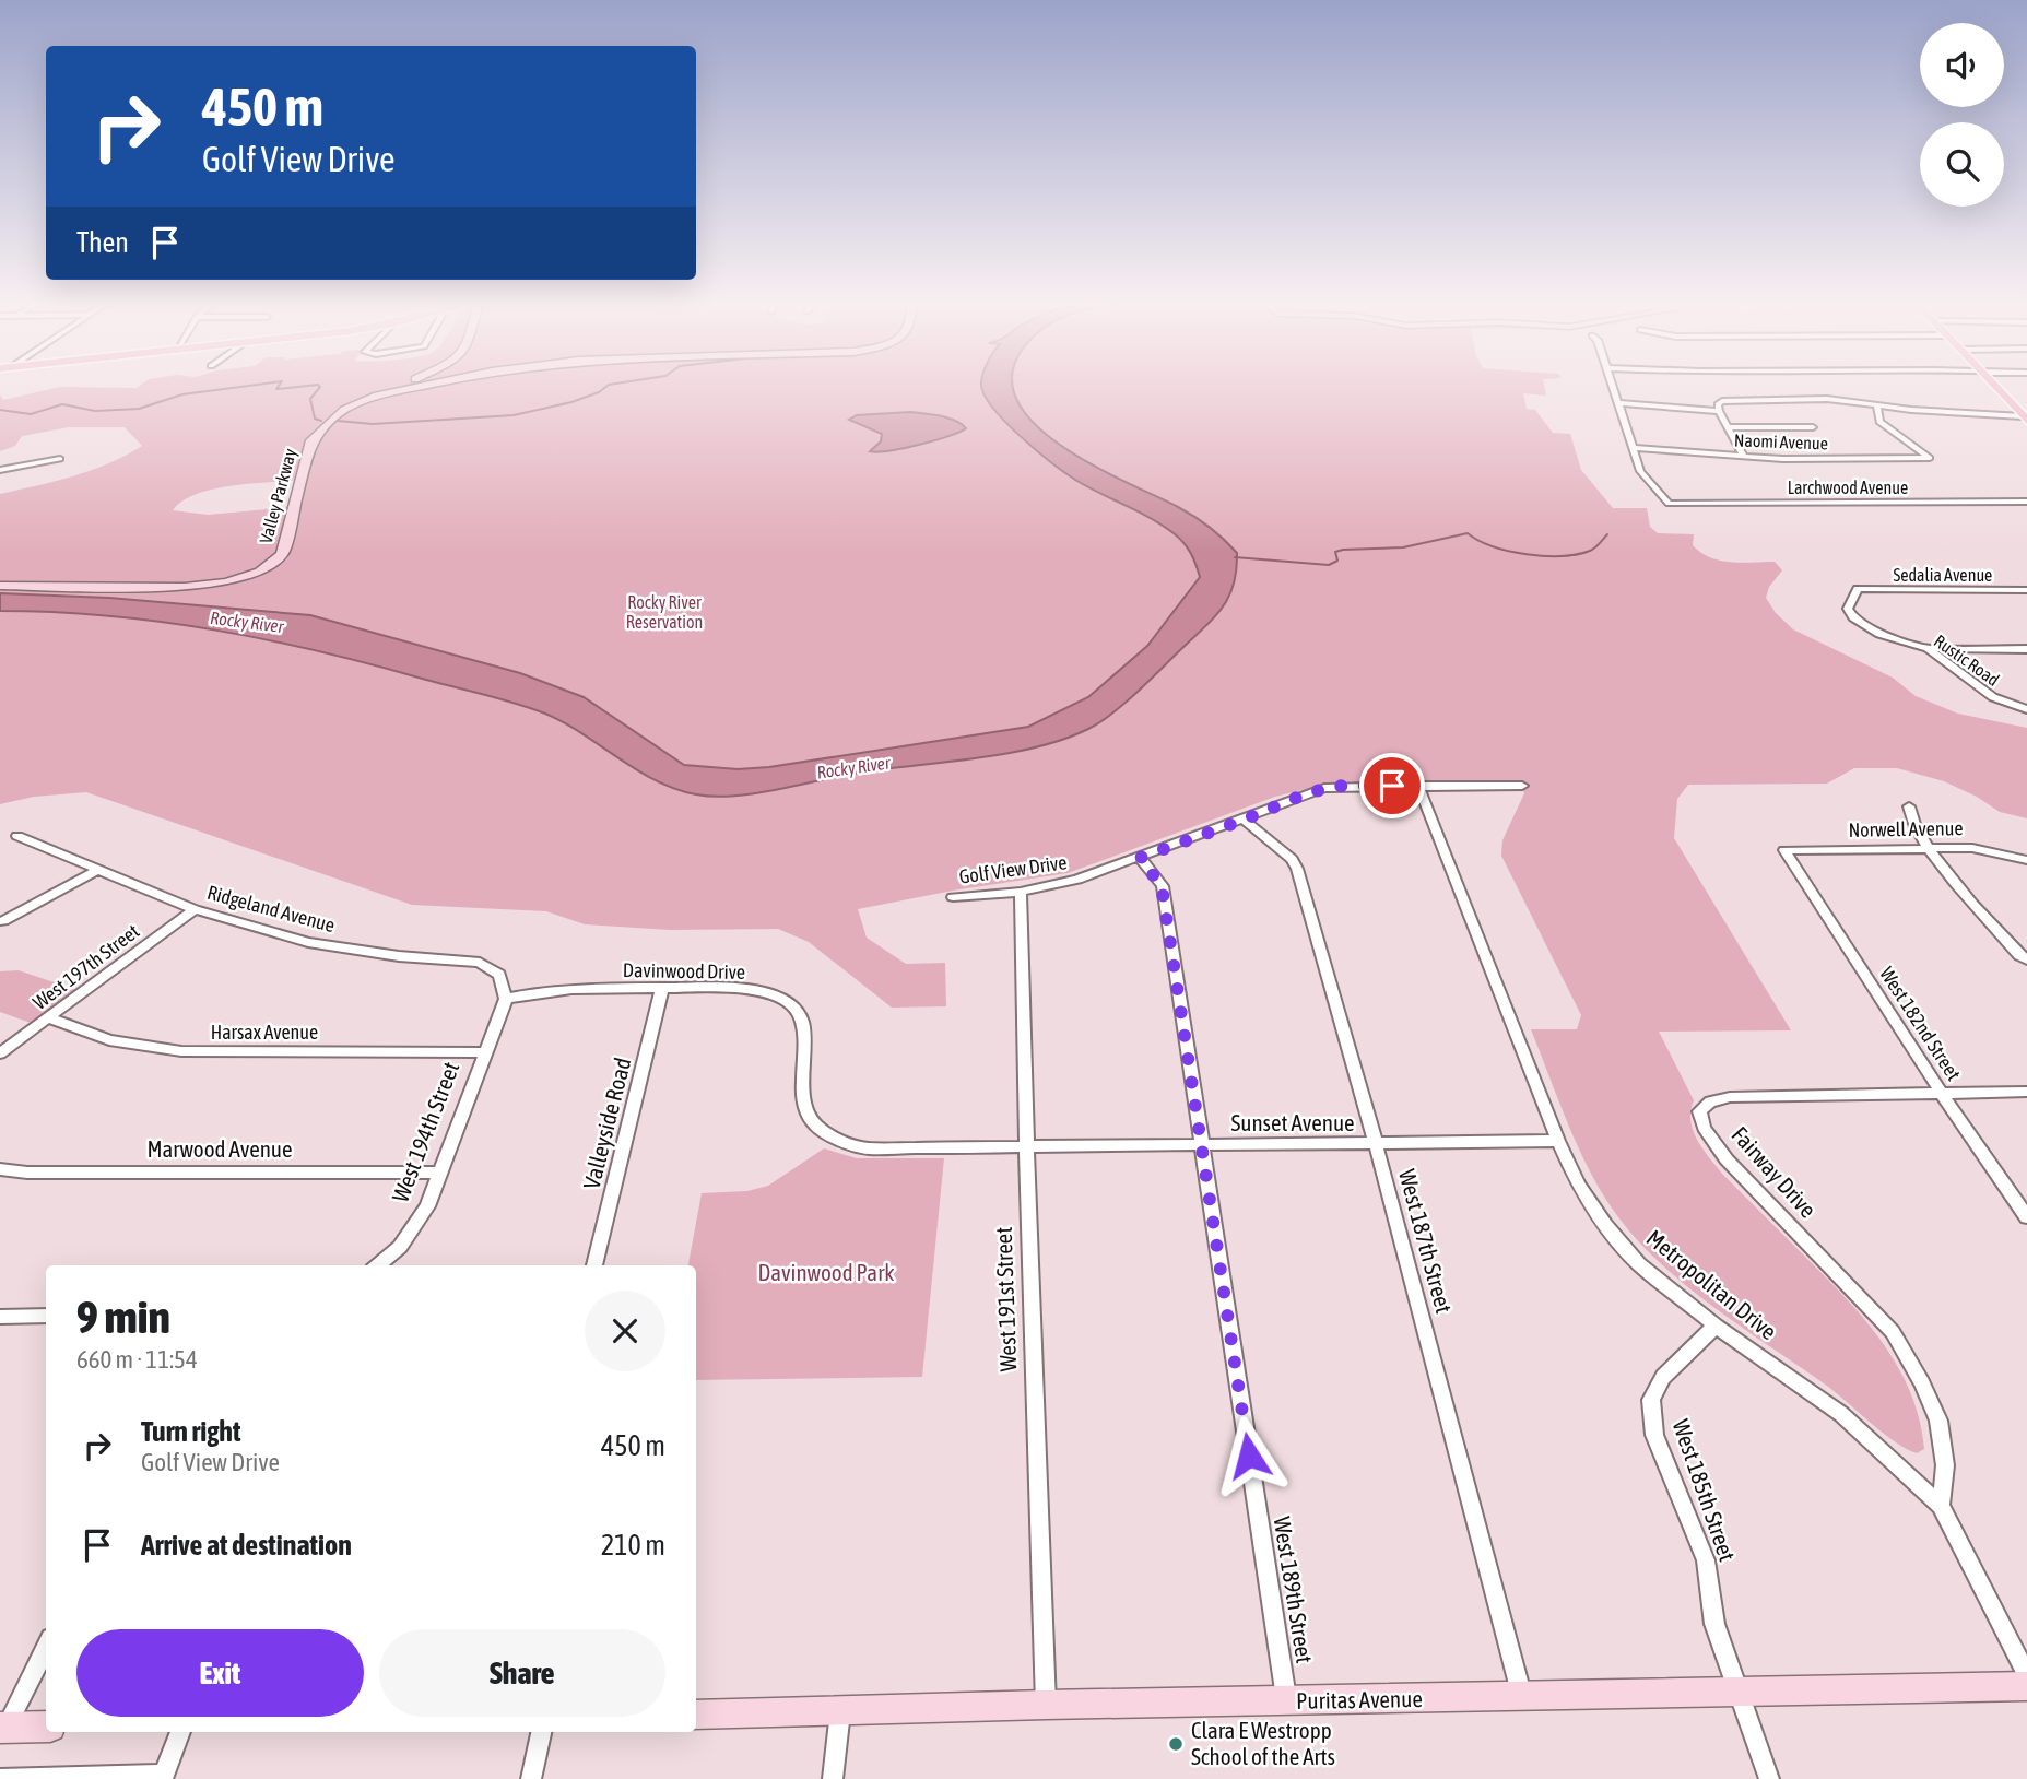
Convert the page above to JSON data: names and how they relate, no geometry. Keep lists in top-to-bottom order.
{
  "streets": {
    "street": [
      "Naomi Avenue",
      "Larchwood Avenue",
      "Valley Parkway",
      "Sedalia Avenue",
      "Rustic Road",
      "Norwell Avenue",
      "Golf View Drive",
      "Ridgeland Avenue",
      "West 197th Street",
      "Davinwood Drive",
      "West 182nd Street",
      "Harsax Avenue",
      "Valleyside Road",
      "Sunset Avenue",
      "West 194th Street",
      "Marwood Avenue",
      "Fairway Drive",
      "West 187th Street",
      "Metropolitan Drive",
      "West 191st Street",
      "West 185th Street",
      "West 189th Street",
      "Puritas Avenue"
    ]
  },
  "crossings": [
    ["Naomi Avenue", "Larchwood Avenue"],
    ["Sedalia Avenue", "Rustic Road"],
    ["Norwell Avenue", "West 182nd Street"],
    ["Golf View Drive", "West 187th Street"],
    ["Golf View Drive", "Metropolitan Drive"],
    ["Golf View Drive", "West 191st Street"],
    ["Golf View Drive", "West 189th Street"],
    ["Ridgeland Avenue", "West 197th Street"],
    ["Ridgeland Avenue", "Davinwood Drive"],
    ["Ridgeland Avenue", "West 194th Street"],
    ["West 197th Street", "Harsax Avenue"],
    ["Davinwood Drive", "Valleyside Road"],
    ["Davinwood Drive", "Sunset Avenue"],
    ["Davinwood Drive", "West 194th Street"],
    ["Davinwood Drive", "West 191st Street"],
    ["West 182nd Street", "Fairway Drive"],
    ["Harsax Avenue", "West 194th Street"],
    ["Sunset Avenue", "West 187th Street"],
    ["Sunset Avenue", "Metropolitan Drive"],
    ["Sunset Avenue", "West 191st Street"],
    ["Sunset Avenue", "West 189th Street"],
    ["West 194th Street", "Marwood Avenue"],
    ["Fairway Drive", "Metropolitan Drive"],
    ["West 187th Street", "Puritas Avenue"],
    ["Metropolitan Drive", "West 185th Street"],
    ["West 191st Street", "Puritas Avenue"],
    ["West 185th Street", "Puritas Avenue"],
    ["West 189th Street", "Puritas Avenue"]
  ],
  "water": ["Rocky River"],
  "parks": ["Rocky River Reservation", "Davinwood Park"],
  "places": ["Clara E Westropp School of the Arts"],
  "page": {
    "turn": ["450 m", "Golf View Drive"],
    "then": "Then",
    "heading": ["9 min", "660 m · 11:54"],
    "list": [
      {
        "name": "Turn right",
        "note": "Golf View Drive",
        "value": "450 m"
      },
      {
        "name": "Arrive at destination",
        "value": "210 m"
      }
    ],
    "buttons": ["Exit", "Share"]
  }
}
